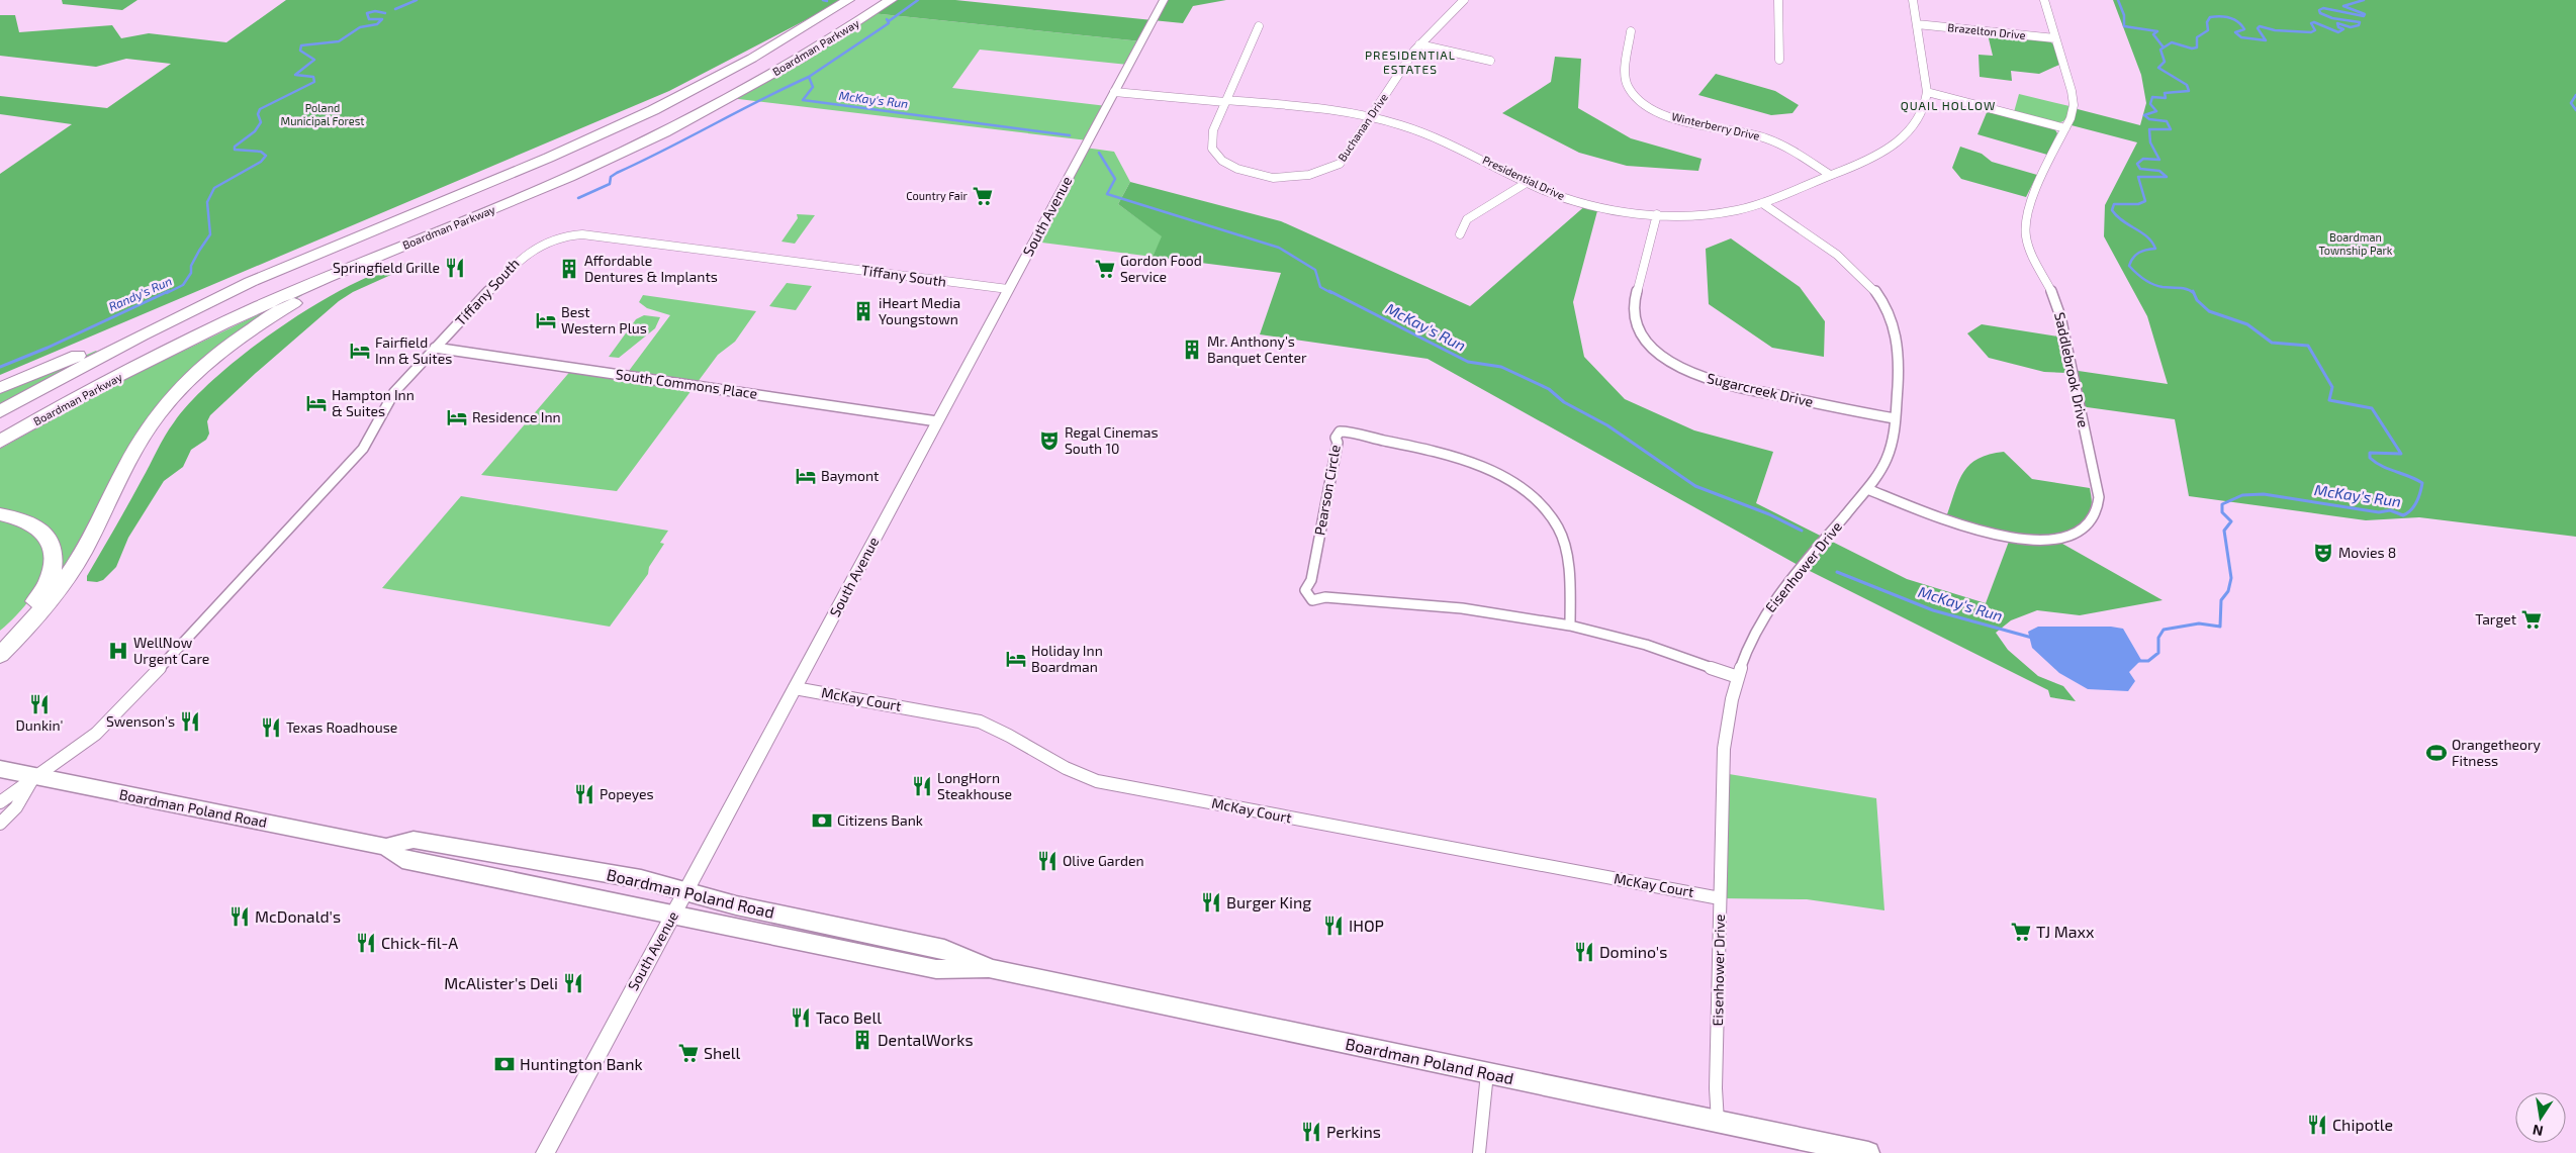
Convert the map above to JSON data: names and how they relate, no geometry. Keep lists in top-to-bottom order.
{
  "streets": {
    "highway": ["Boardman Parkway"],
    "main road": ["South Avenue", "Boardman Poland Road"],
    "street": [
      "Brazelton Drive",
      "Winterberry Drive",
      "Buchanan Drive",
      "Presidential Drive",
      "Tiffany South",
      "Saddlebrook Drive",
      "South Commons Place",
      "Sugarcreek Drive",
      "Pearson Circle",
      "Eisenhower Drive",
      "McKay Court"
    ]
  },
  "crossings": [
    ["Brazelton Drive", "Presidential Drive"],
    ["Brazelton Drive", "Saddlebrook Drive"],
    ["Winterberry Drive", "Presidential Drive"],
    ["Buchanan Drive", "Presidential Drive"],
    ["Presidential Drive", "South Avenue"],
    ["Presidential Drive", "Sugarcreek Drive"],
    ["Presidential Drive", "Eisenhower Drive"],
    ["South Avenue", "Tiffany South"],
    ["South Avenue", "South Commons Place"],
    ["South Avenue", "McKay Court"],
    ["South Avenue", "Boardman Poland Road"],
    ["Tiffany South", "South Commons Place"],
    ["Tiffany South", "Boardman Poland Road"],
    ["Saddlebrook Drive", "Eisenhower Drive"],
    ["Sugarcreek Drive", "Eisenhower Drive"],
    ["Pearson Circle", "Eisenhower Drive"],
    ["Eisenhower Drive", "McKay Court"],
    ["Eisenhower Drive", "Boardman Poland Road"]
  ],
  "districts": ["PRESIDENTIAL ESTATES", "QUAIL HOLLOW"],
  "water": ["McKay's Run", "Randy's Run"],
  "parks": ["Poland Municipal Forest", "Boardman Township Park"],
  "places": {
    "supermarket": [
      "Country Fair",
      "Gordon Food Service",
      "Target",
      "TJ Maxx",
      "Shell"
    ],
    "restaurant": [
      "Springfield Grille",
      "Dunkin'",
      "Swenson's",
      "Texas Roadhouse",
      "LongHorn Steakhouse",
      "Popeyes",
      "Olive Garden",
      "Burger King",
      "McDonald's",
      "IHOP",
      "Chick-fil-A",
      "Domino's",
      "McAlister's Deli",
      "Taco Bell",
      "Chipotle",
      "Perkins"
    ],
    "building": [
      "Affordable Dentures & Implants",
      "iHeart Media Youngstown",
      "Mr. Anthony's Banquet Center",
      "DentalWorks"
    ],
    "hotel": [
      "Best Western Plus",
      "Fairfield Inn & Suites",
      "Hampton Inn & Suites",
      "Residence Inn",
      "Baymont",
      "Holiday Inn Boardman"
    ],
    "theatre": ["Regal Cinemas South 10", "Movies 8"],
    "hospital": ["WellNow Urgent Care"],
    "sports": ["Orangetheory Fitness"],
    "bank": ["Citizens Bank", "Huntington Bank"]
  },
  "north": "bottom"
}
